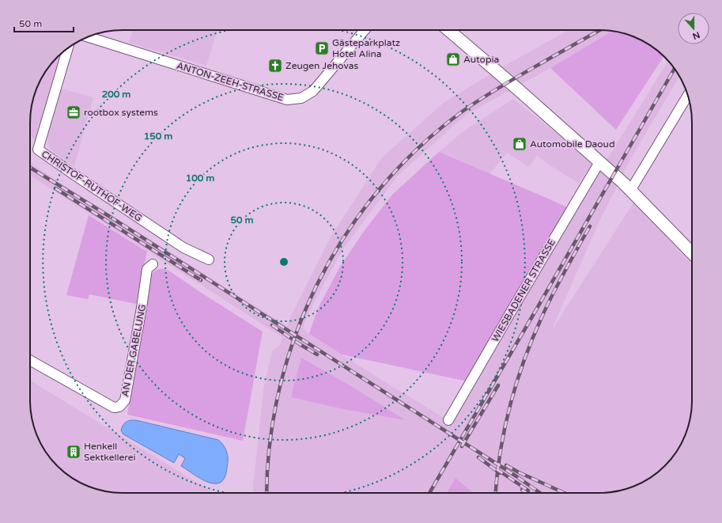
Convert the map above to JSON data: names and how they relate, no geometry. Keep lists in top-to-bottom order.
{
  "streets": {
    "street": [
      "ANTON-ZEEH-STRASSE",
      "CHRISTOF-RUTHOF-WEG",
      "WIESBADENER STRASSE",
      "AN DER GABELUNG"
    ]
  },
  "places": {
    "parking": ["Gästeparkplatz Hotel Alina"],
    "shop": ["Autopia", "Automobile Daoud"],
    "church": ["Zeugen Jehovas"],
    "office": ["rootbox systems"],
    "building": ["Henkell Sektkellerei"]
  },
  "scale_bar": "50 m",
  "north": "bottom",
  "rings": [
    "200 m",
    "150 m",
    "100 m",
    "50 m"
  ]
}
